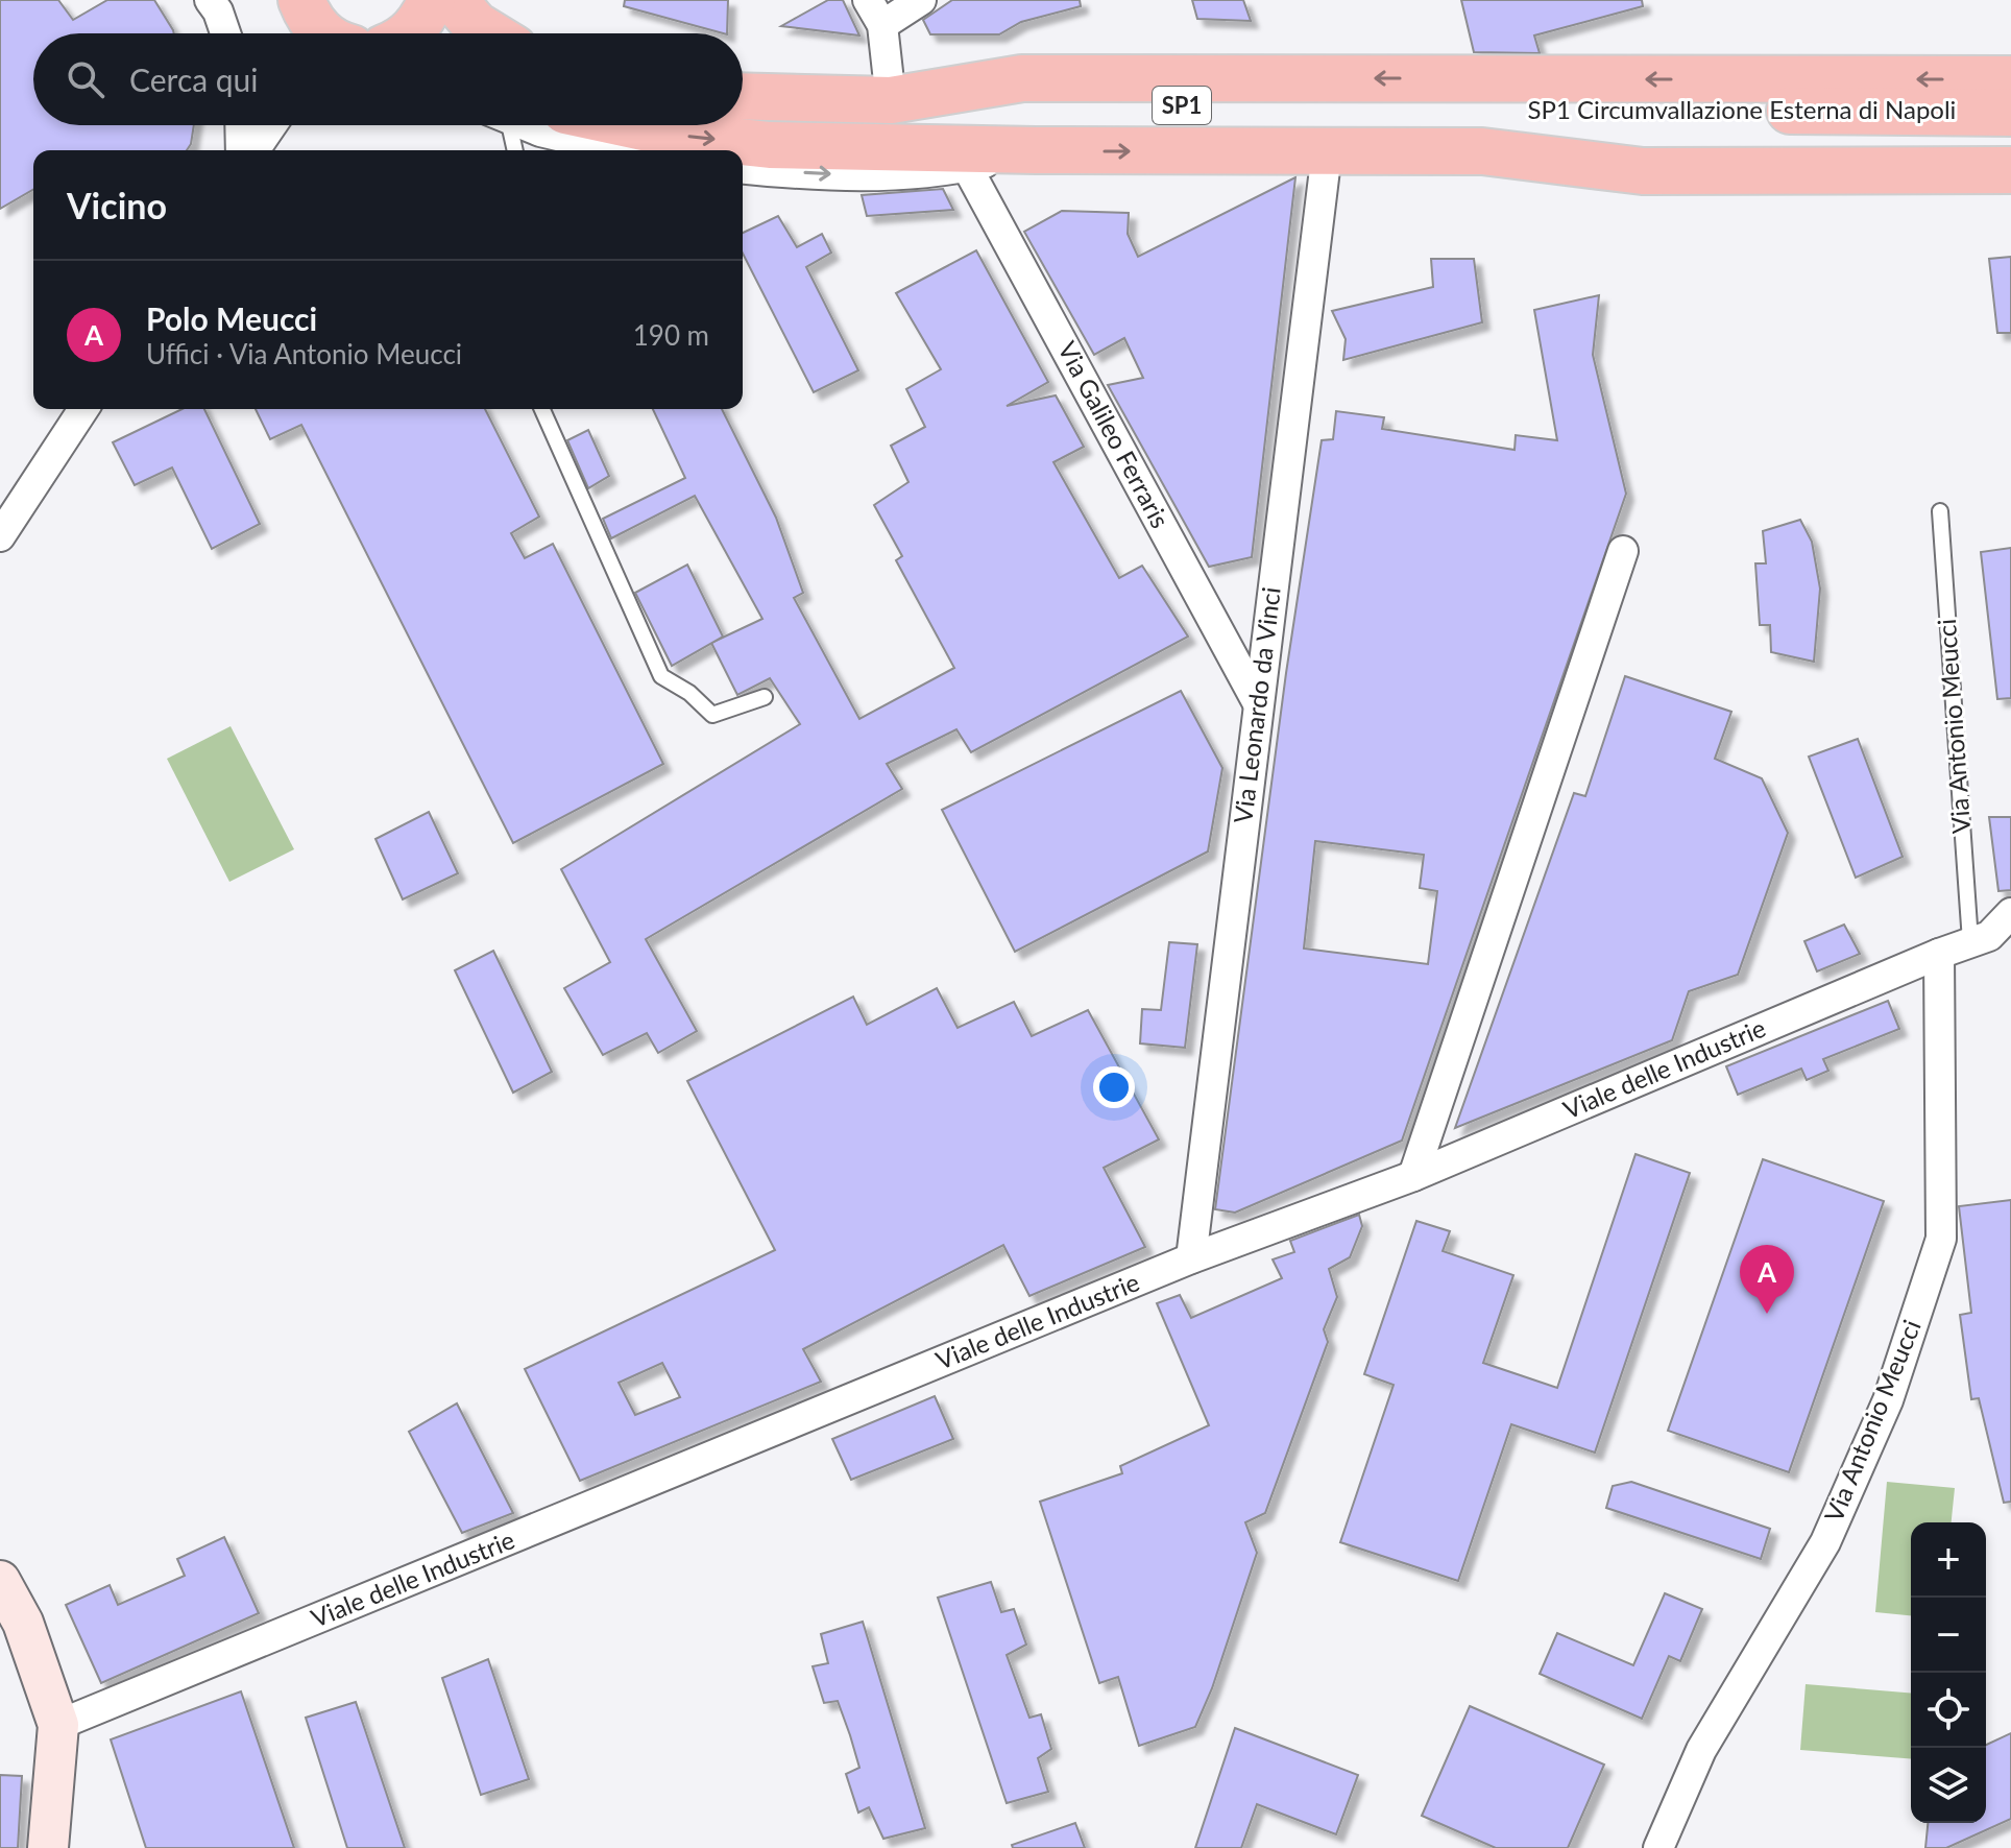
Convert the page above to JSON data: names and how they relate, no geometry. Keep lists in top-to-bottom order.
{
  "streets": {
    "highway": ["SP1", "SP1 Circumvallazione Esterna di Napoli"],
    "street": [
      "Via Galileo Ferraris",
      "Via Leonardo da Vinci",
      "Via Antonio Meucci",
      "Viale delle Industrie"
    ]
  },
  "crossings": [
    ["SP1", "SP1 Circumvallazione Esterna di Napoli"],
    ["Via Galileo Ferraris", "Via Leonardo da Vinci"],
    ["Via Leonardo da Vinci", "Viale delle Industrie"],
    ["Via Antonio Meucci", "Viale delle Industrie"]
  ],
  "page": {
    "search": "Cerca qui",
    "heading": "Vicino",
    "list": [
      {
        "mark": "A",
        "name": "Polo Meucci",
        "note": "Uffici · Via Antonio Meucci",
        "value": "190 m"
      }
    ],
    "pins": "A",
    "map_buttons": ["+", "−"]
  }
}
